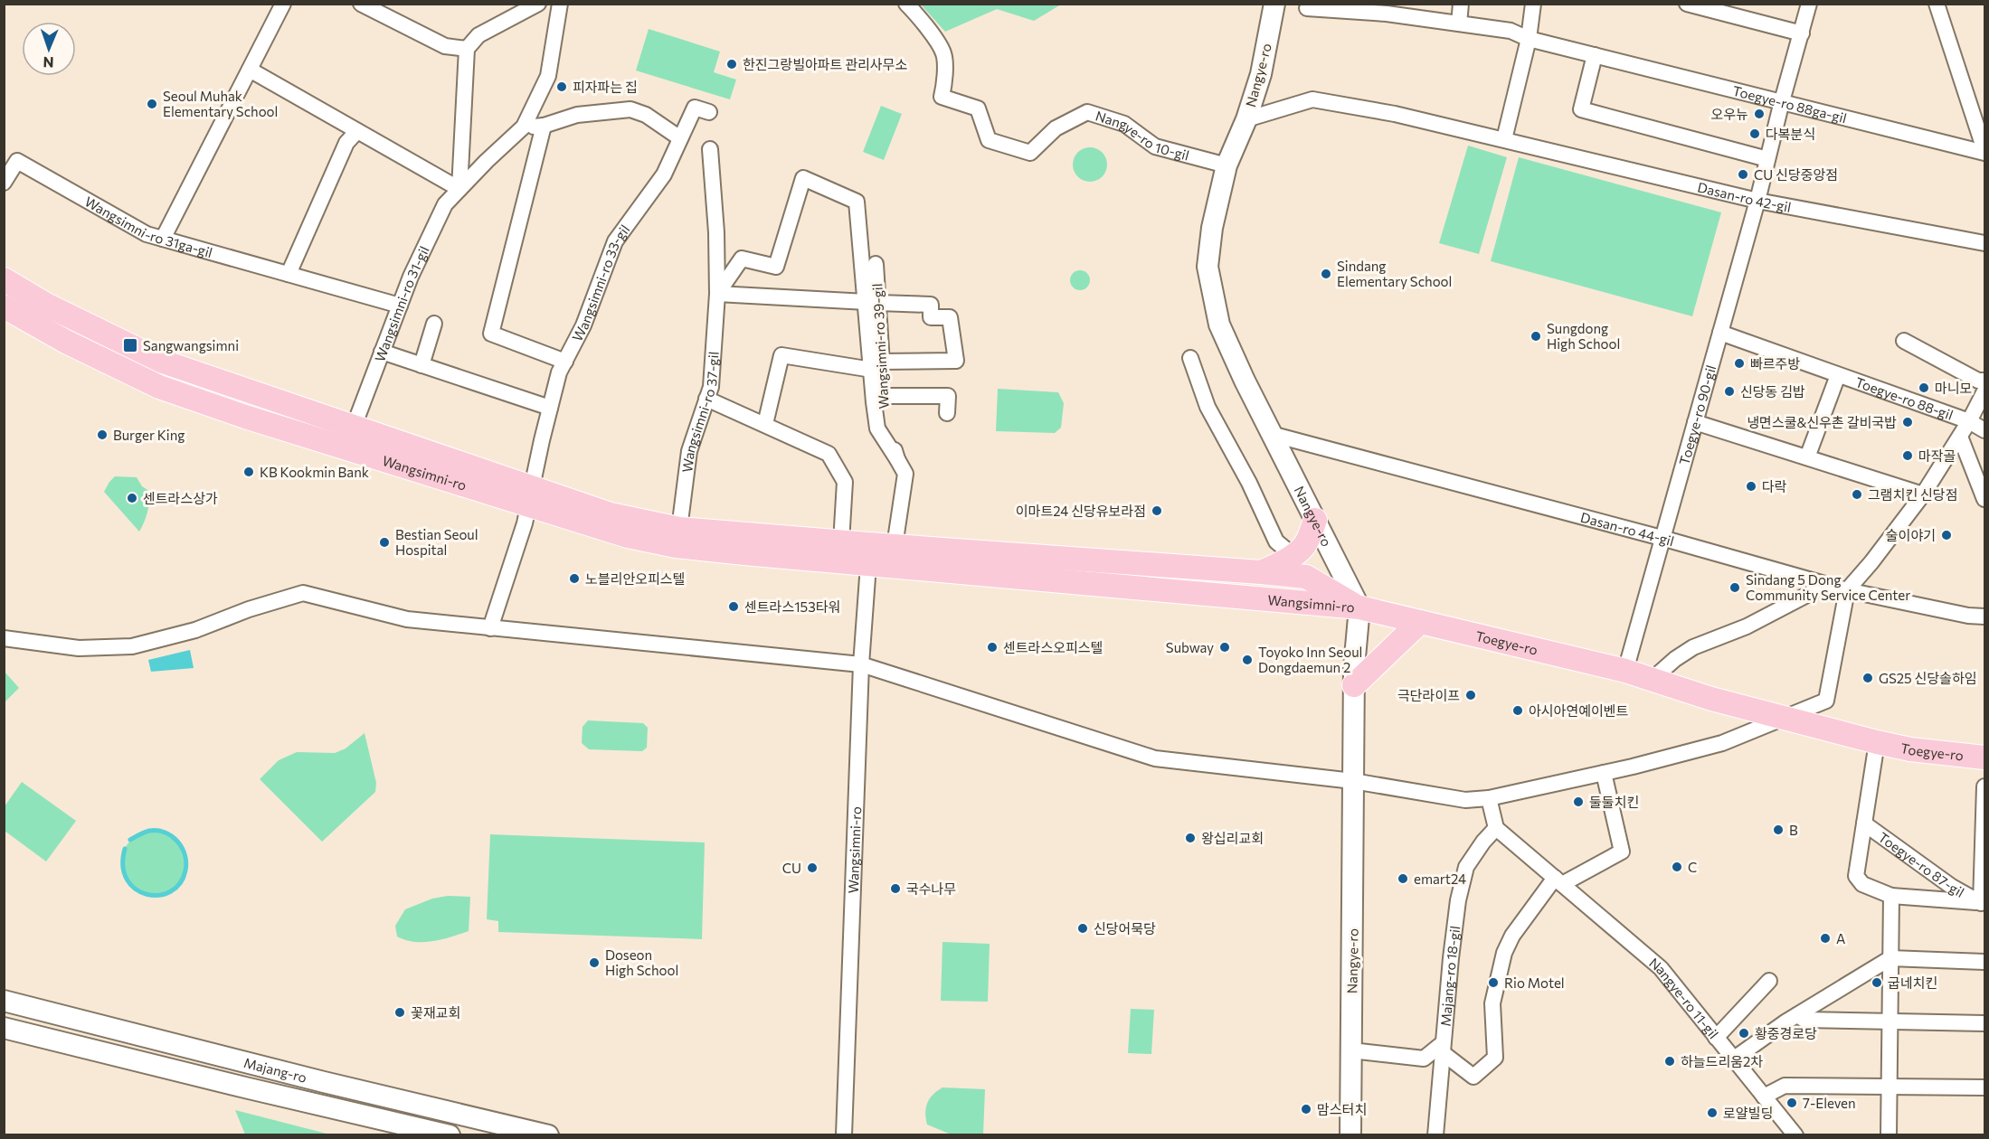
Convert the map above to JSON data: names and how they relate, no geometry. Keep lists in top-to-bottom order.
{
  "streets": {
    "main road": [
      "Nangye-ro",
      "Wangsimni-ro",
      "Toegye-ro",
      "Majang-ro"
    ],
    "street": [
      "Toegye-ro 88ga-gil",
      "Nangye-ro 10-gil",
      "Dasan-ro 42-gil",
      "Wangsimni-ro 31ga-gil",
      "Wangsimni-ro 33-gil",
      "Wangsimni-ro 31-gil",
      "Wangsimni-ro 39-gil",
      "Toegye-ro 88-gil",
      "Wangsimni-ro 37-gil",
      "Toegye-ro 90-gil",
      "Dasan-ro 44-gil",
      "Toegye-ro 87-gil",
      "Majang-ro 18-gil",
      "Nangye-ro 11-gil"
    ]
  },
  "crossings": [
    ["Nangye-ro", "Nangye-ro 10-gil"],
    ["Nangye-ro", "Dasan-ro 42-gil"],
    ["Nangye-ro", "Wangsimni-ro"],
    ["Nangye-ro", "Dasan-ro 44-gil"],
    ["Nangye-ro", "Toegye-ro"],
    ["Toegye-ro 88ga-gil", "Toegye-ro 90-gil"],
    ["Dasan-ro 42-gil", "Toegye-ro 90-gil"],
    ["Wangsimni-ro 31ga-gil", "Wangsimni-ro 31-gil"],
    ["Wangsimni-ro 33-gil", "Wangsimni-ro"],
    ["Wangsimni-ro 31-gil", "Wangsimni-ro"],
    ["Wangsimni-ro 39-gil", "Wangsimni-ro 37-gil"],
    ["Wangsimni-ro 39-gil", "Wangsimni-ro"],
    ["Toegye-ro 88-gil", "Toegye-ro 90-gil"],
    ["Toegye-ro 88-gil", "Dasan-ro 44-gil"],
    ["Toegye-ro 88-gil", "Toegye-ro"],
    ["Wangsimni-ro 37-gil", "Wangsimni-ro"],
    ["Toegye-ro 90-gil", "Dasan-ro 44-gil"],
    ["Toegye-ro 90-gil", "Toegye-ro"],
    ["Wangsimni-ro", "Toegye-ro"],
    ["Toegye-ro", "Toegye-ro 87-gil"],
    ["Majang-ro 18-gil", "Nangye-ro 11-gil"]
  ],
  "places": {
    "other": [
      "한진그랑빌아파트 관리사무소",
      "피자파는 집",
      "Seoul Muhak Elementary School",
      "오우뉴",
      "다복분식",
      "CU 신당중앙점",
      "Sindang Elementary School",
      "Sungdong High School",
      "빠르주방",
      "마니모",
      "신당동 김밥",
      "냉면스쿨&신우촌 갈비국밥",
      "Burger King",
      "마작골",
      "KB Kookmin Bank",
      "다락",
      "그램치킨 신당점",
      "센트라스상가",
      "이마트24 신당유보라점",
      "술이야기",
      "Bestian Seoul Hospital",
      "노블리안오피스텔",
      "Sindang 5 Dong Community Service Center",
      "센트라스153타워",
      "센트라스오피스텔",
      "Subway",
      "Toyoko Inn Seoul Dongdaemun 2",
      "GS25 신당솔하임",
      "극단라이프",
      "아시아연예이벤트",
      "둘둘치킨",
      "B",
      "왕십리교회",
      "C",
      "CU",
      "emart24",
      "국수나무",
      "신당어묵당",
      "A",
      "Doseon High School",
      "Rio Motel",
      "굽네치킨",
      "꽃재교회",
      "황중경로당",
      "하늘드리움2차",
      "7-Eleven",
      "맘스터치",
      "로얄빌딩"
    ],
    "transit": ["Sangwangsimni"]
  },
  "north": "bottom"
}
